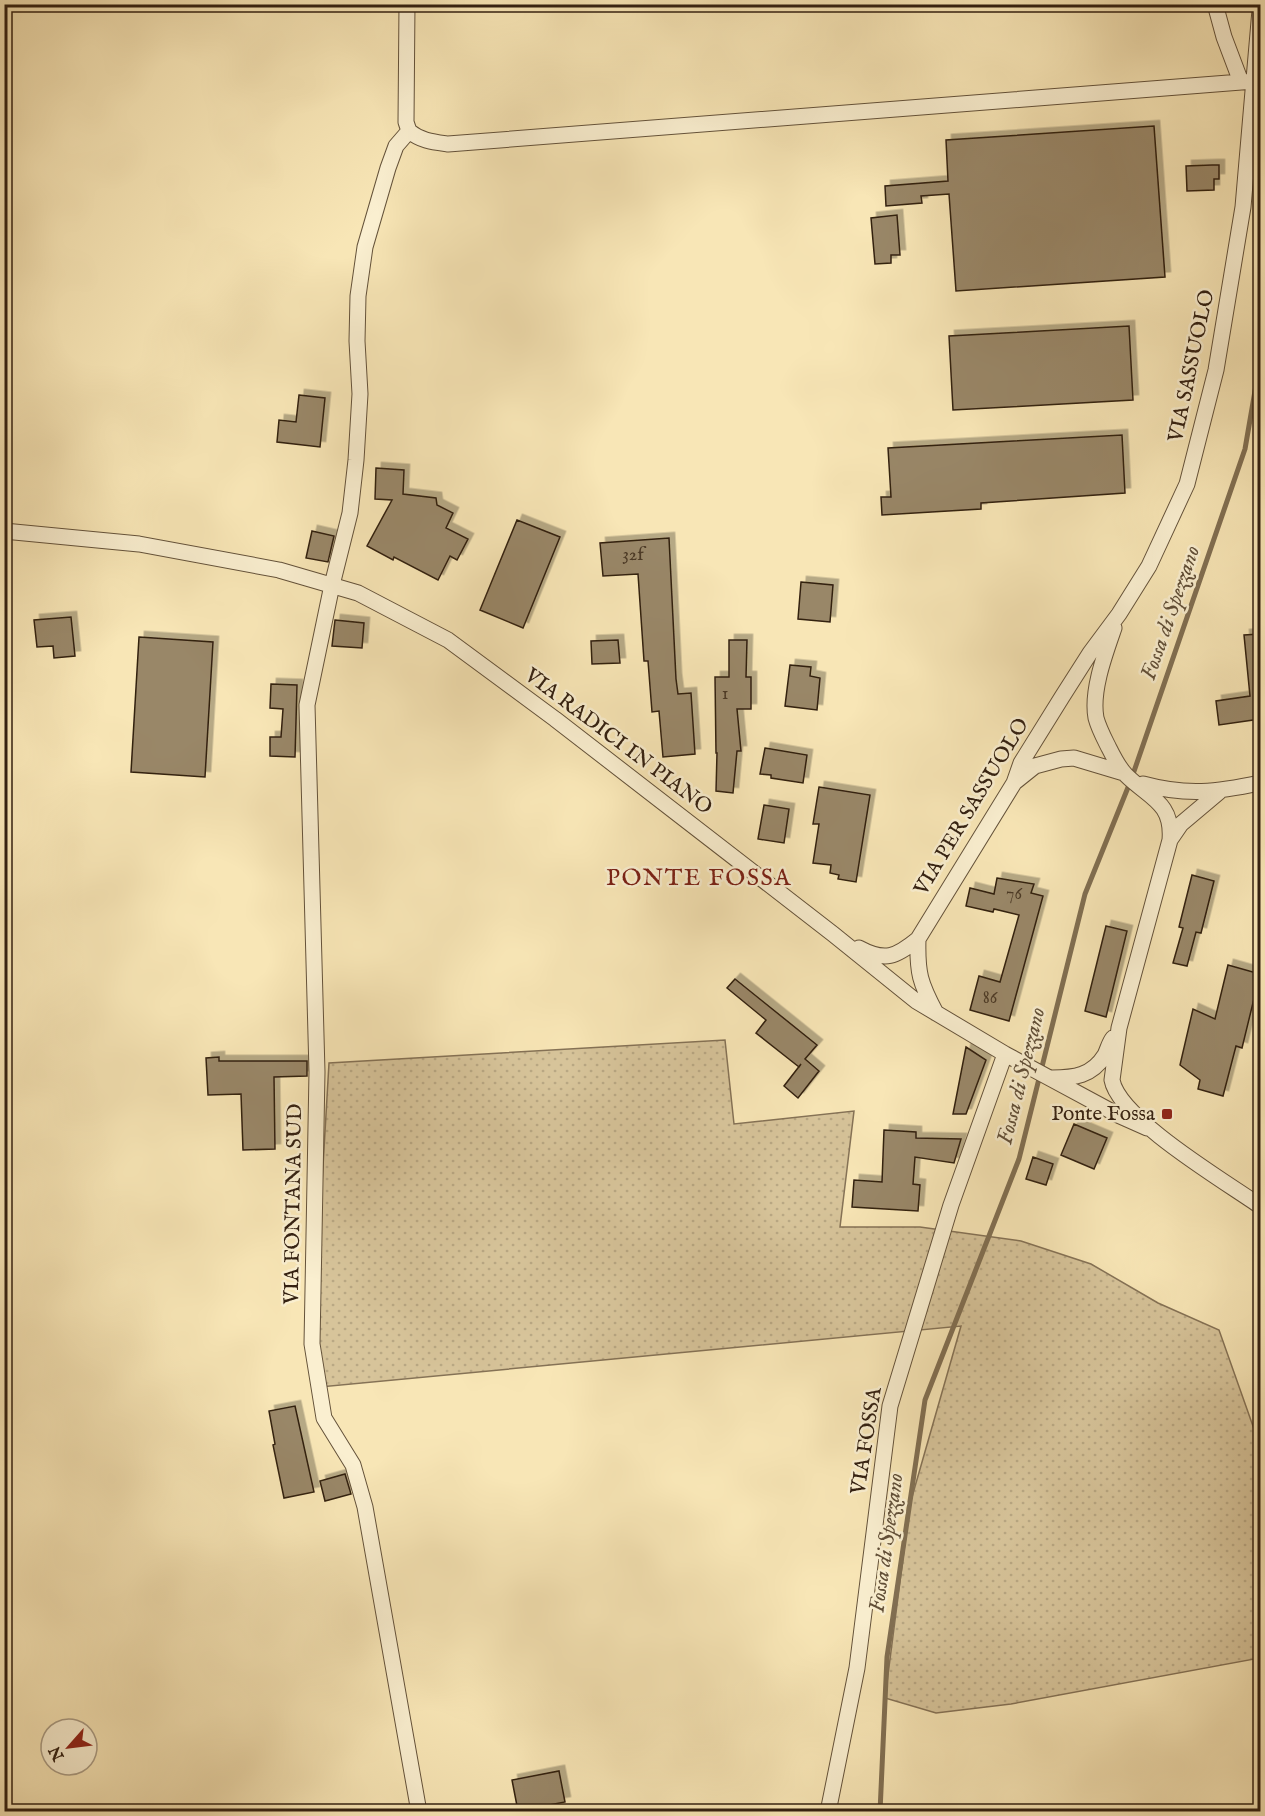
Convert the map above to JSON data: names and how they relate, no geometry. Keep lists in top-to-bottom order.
{
  "streets": {
    "street": [
      "VIA SASSUOLO",
      "VIA RADICI IN PIANO",
      "VIA PER SASSUOLO",
      "VIA FONTANA SUD",
      "VIA FOSSA"
    ]
  },
  "crossings": [
    ["VIA SASSUOLO", "VIA PER SASSUOLO"],
    ["VIA RADICI IN PIANO", "VIA FONTANA SUD"],
    ["VIA RADICI IN PIANO", "VIA FOSSA"]
  ],
  "districts": ["PONTE FOSSA"],
  "water": ["Fossa di Spezzano"],
  "places": {
    "transit": ["Ponte Fossa"]
  },
  "house_numbers": [
    "32f",
    "1",
    "76",
    "86"
  ],
  "north": "bottom left"
}
